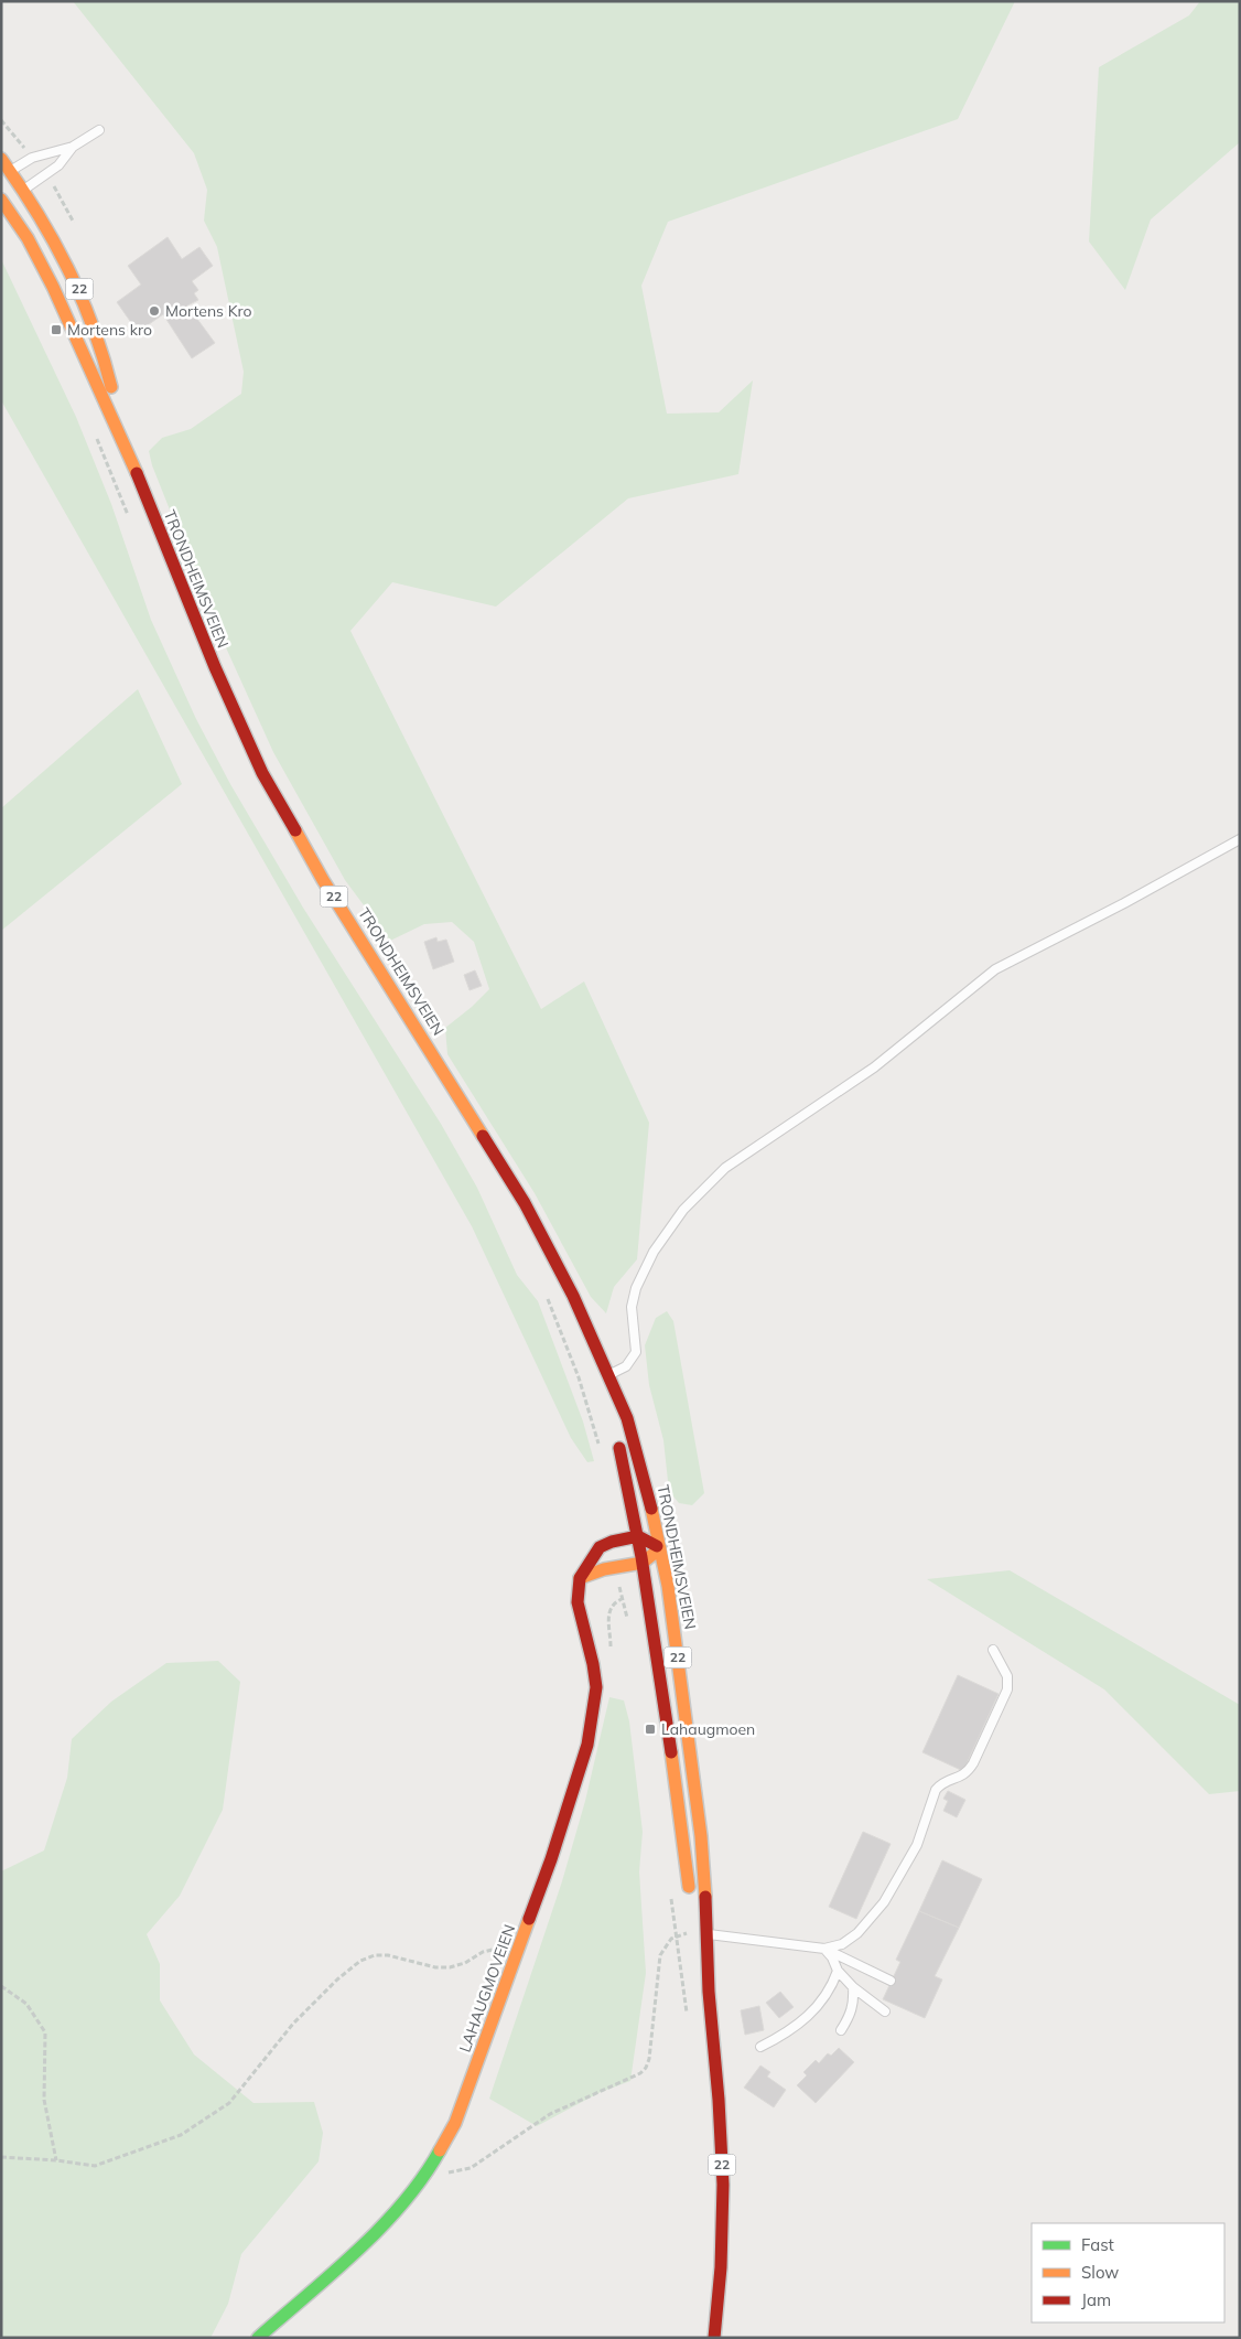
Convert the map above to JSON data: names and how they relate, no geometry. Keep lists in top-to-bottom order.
{
  "streets": {
    "main road": ["22", "TRONDHEIMSVEIEN", "LAHAUGMOVEIEN"]
  },
  "crossings": [
    ["22", "LAHAUGMOVEIEN"]
  ],
  "places": {
    "other": ["Mortens Kro"],
    "transit": ["Mortens kro", "Lahaugmoen"]
  },
  "legend": ["Fast", "Slow", "Jam"]
}
